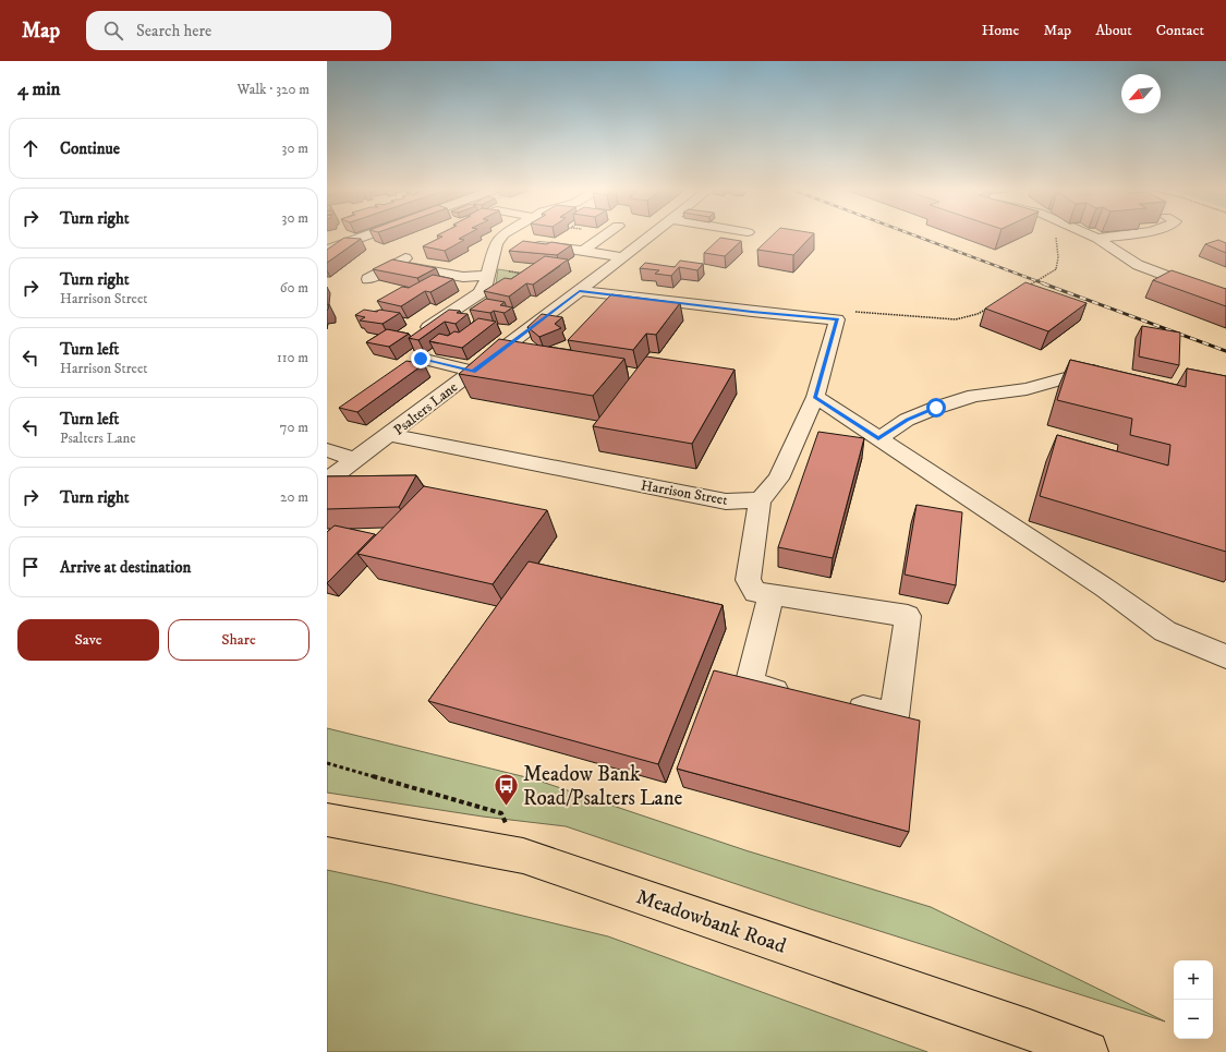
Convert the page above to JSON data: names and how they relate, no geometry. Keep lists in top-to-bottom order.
{
  "streets": {
    "main road": ["Meadowbank Road"],
    "street": ["Psalters Lane", "Harrison Street"]
  },
  "crossings": [
    ["Psalters Lane", "Harrison Street"]
  ],
  "places": {
    "bus stop": ["Meadow Bank Road/Psalters Lane"]
  },
  "north": "bottom left",
  "page": {
    "header": "Map",
    "search": "Search here",
    "nav": [
      "Home",
      "Map",
      "About",
      "Contact"
    ],
    "heading": ["4 min", "Walk · 320 m"],
    "list": [
      ["Continue", "30 m"],
      ["Turn right", "30 m"],
      ["Turn right", "Harrison Street", "60 m"],
      ["Turn left", "Harrison Street", "110 m"],
      ["Turn left", "Psalters Lane", "70 m"],
      ["Turn right", "20 m"],
      "Arrive at destination"
    ],
    "buttons": ["Save", "Share"],
    "map_buttons": ["+", "−"]
  }
}
